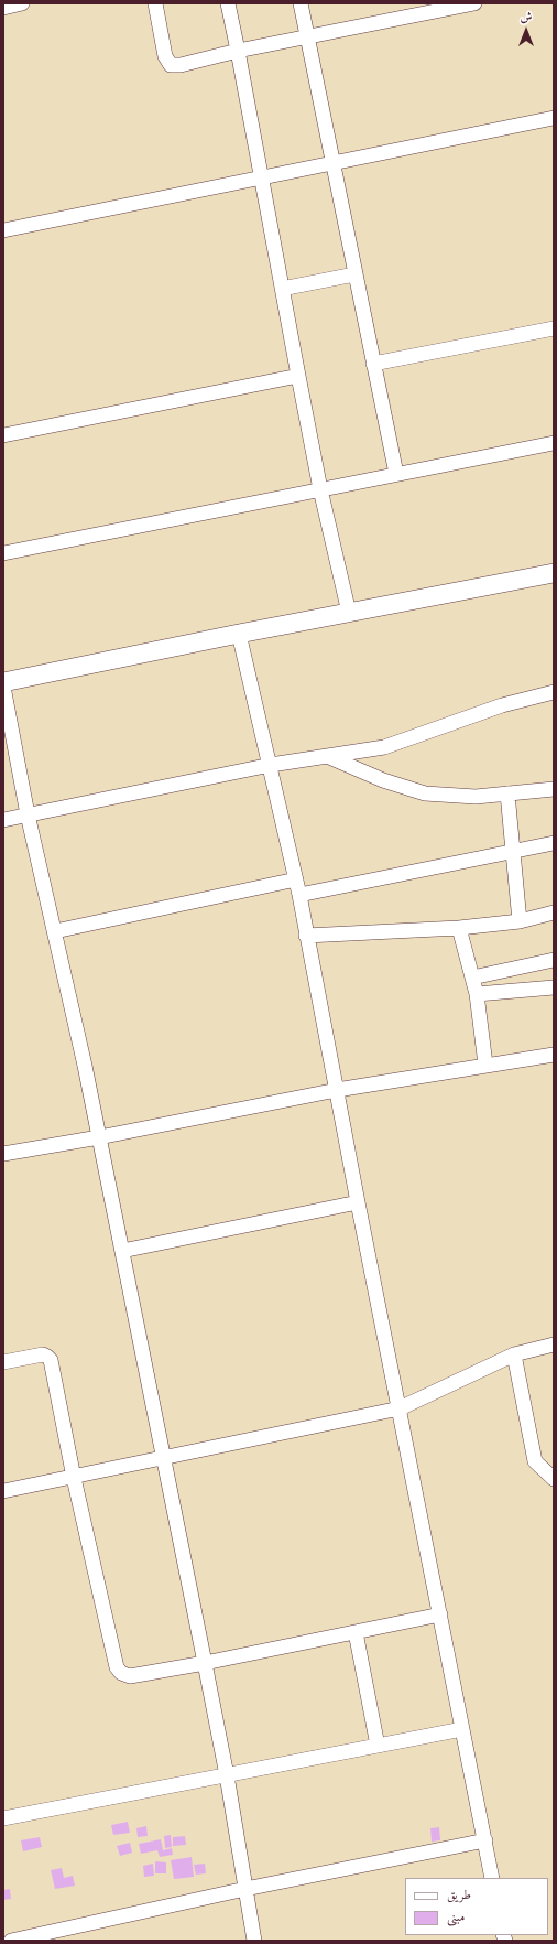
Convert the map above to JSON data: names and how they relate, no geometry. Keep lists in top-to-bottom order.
{
  "legend": ["طريق", "مبنى"],
  "north": "top"
}
